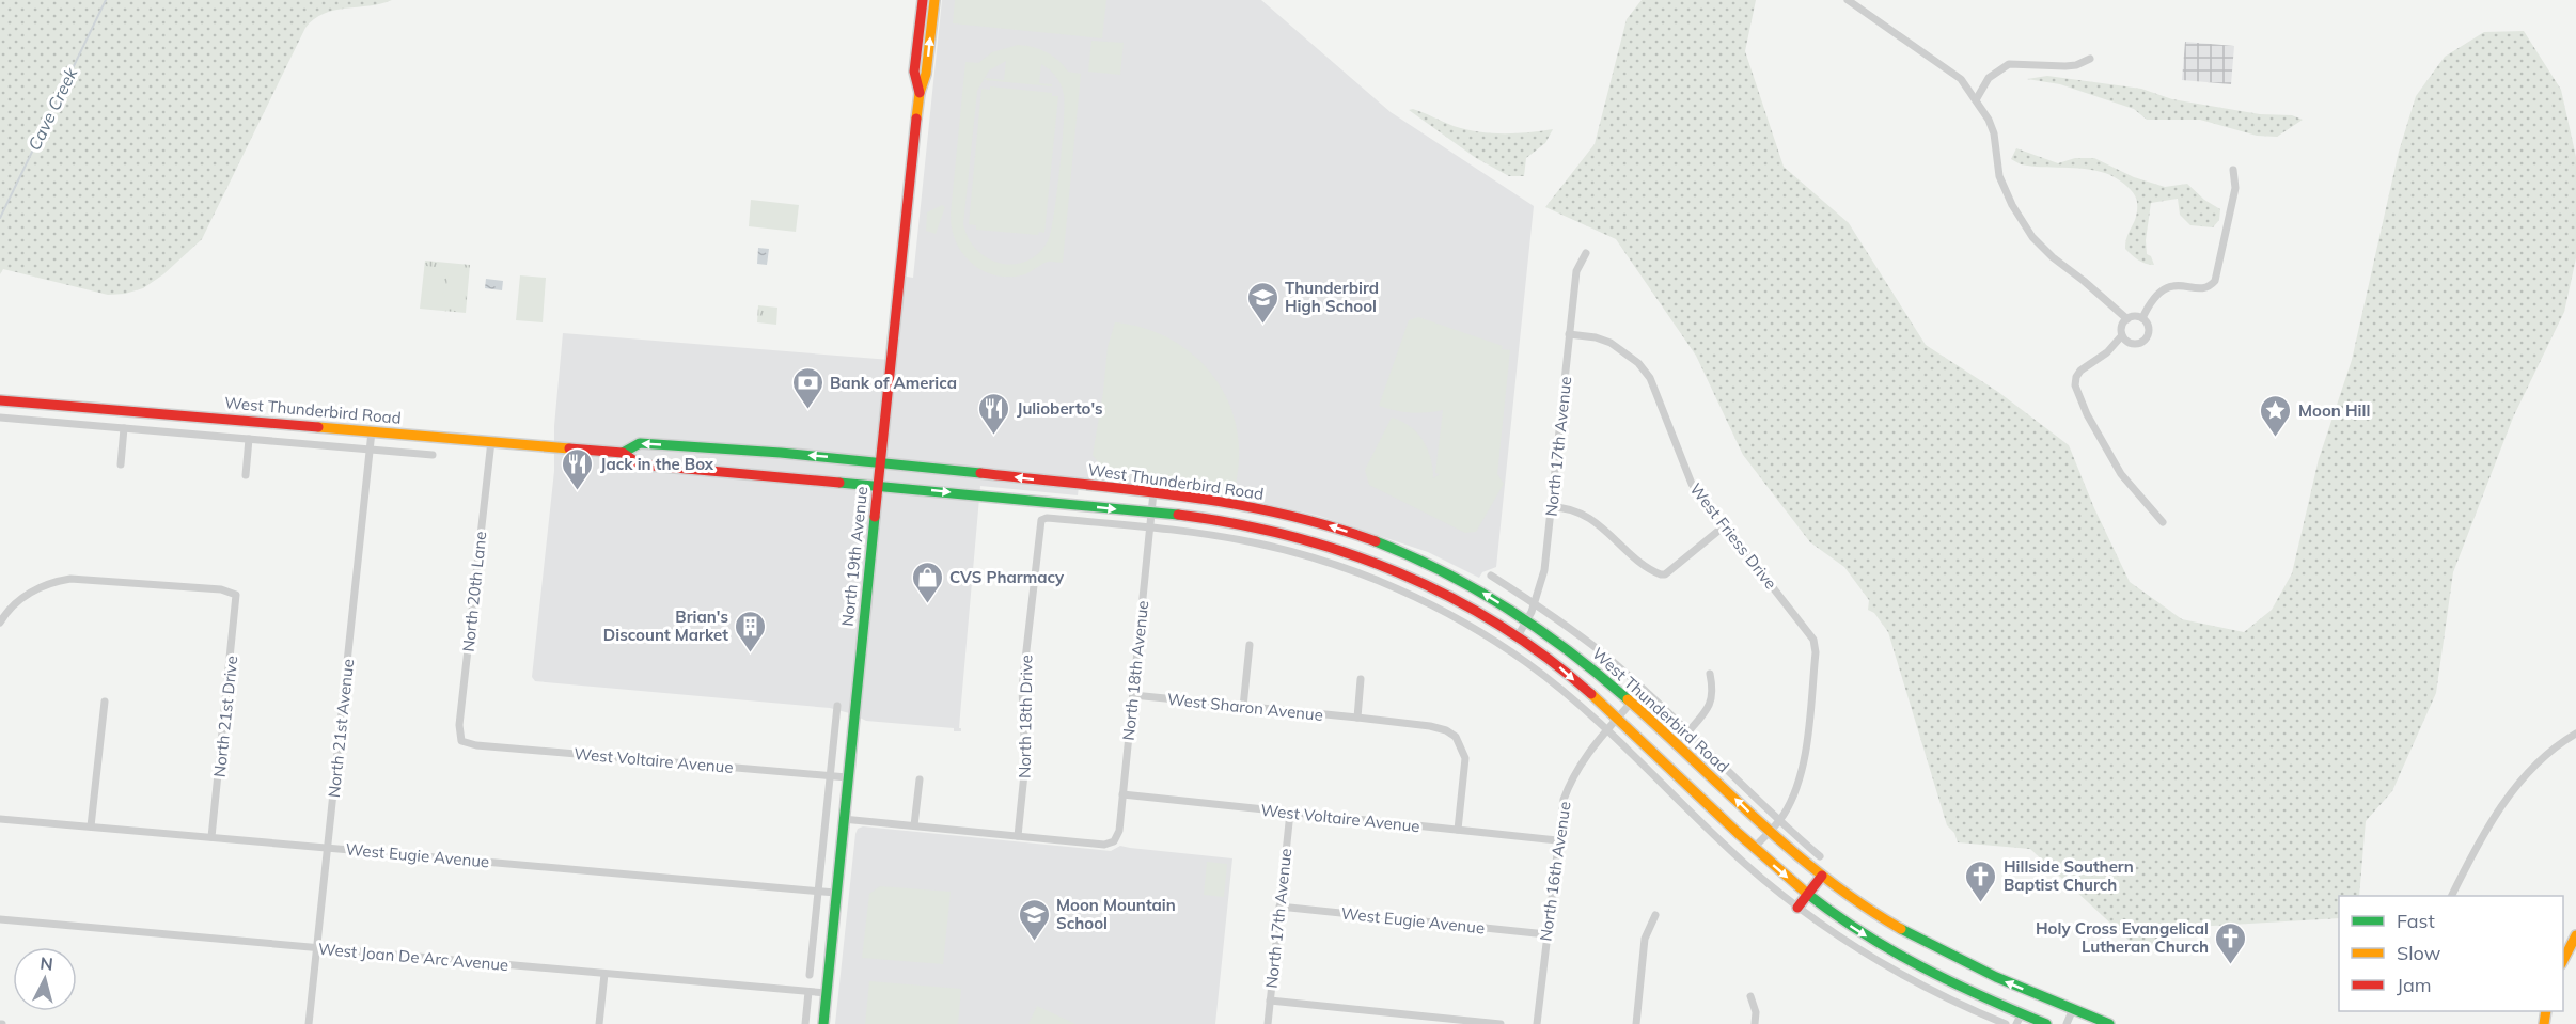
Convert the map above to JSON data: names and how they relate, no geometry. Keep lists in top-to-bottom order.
{
  "streets": {
    "main road": ["West Thunderbird Road", "North 19th Avenue"],
    "street": [
      "North 17th Avenue",
      "West Friess Drive",
      "North 20th Lane",
      "North 18th Avenue",
      "West Sharon Avenue",
      "North 21st Drive",
      "North 18th Drive",
      "North 21st Avenue",
      "West Voltaire Avenue",
      "West Eugie Avenue",
      "North 16th Avenue",
      "West Joan De Arc Avenue"
    ]
  },
  "crossings": [
    ["West Thunderbird Road", "North 17th Avenue"],
    ["West Thunderbird Road", "West Friess Drive"],
    ["West Thunderbird Road", "North 19th Avenue"],
    ["West Thunderbird Road", "North 20th Lane"],
    ["West Thunderbird Road", "North 18th Avenue"],
    ["West Thunderbird Road", "North 21st Avenue"],
    ["West Thunderbird Road", "North 16th Avenue"],
    ["North 17th Avenue", "West Friess Drive"],
    ["North 17th Avenue", "West Voltaire Avenue"],
    ["North 17th Avenue", "West Eugie Avenue"],
    ["North 19th Avenue", "West Voltaire Avenue"],
    ["North 19th Avenue", "West Eugie Avenue"],
    ["North 19th Avenue", "West Joan De Arc Avenue"],
    ["North 20th Lane", "West Voltaire Avenue"],
    ["North 18th Avenue", "West Sharon Avenue"],
    ["North 18th Avenue", "North 18th Drive"],
    ["North 18th Avenue", "West Voltaire Avenue"],
    ["West Sharon Avenue", "West Voltaire Avenue"],
    ["North 21st Drive", "West Eugie Avenue"],
    ["North 21st Avenue", "West Eugie Avenue"],
    ["North 21st Avenue", "West Joan De Arc Avenue"],
    ["West Voltaire Avenue", "North 16th Avenue"],
    ["West Eugie Avenue", "North 16th Avenue"]
  ],
  "water": ["Cave Creek"],
  "places": {
    "school or university": ["Thunderbird High School", "Moon Mountain School"],
    "bank": ["Bank of America"],
    "restaurant": ["Julioberto's", "Jack in the Box"],
    "place": ["Moon Hill"],
    "shop": ["CVS Pharmacy"],
    "building": ["Brian's Discount Market"],
    "church": ["Hillside Southern Baptist Church", "Holy Cross Evangelical Lutheran Church"]
  },
  "legend": ["Fast", "Slow", "Jam"],
  "north": "top"
}
